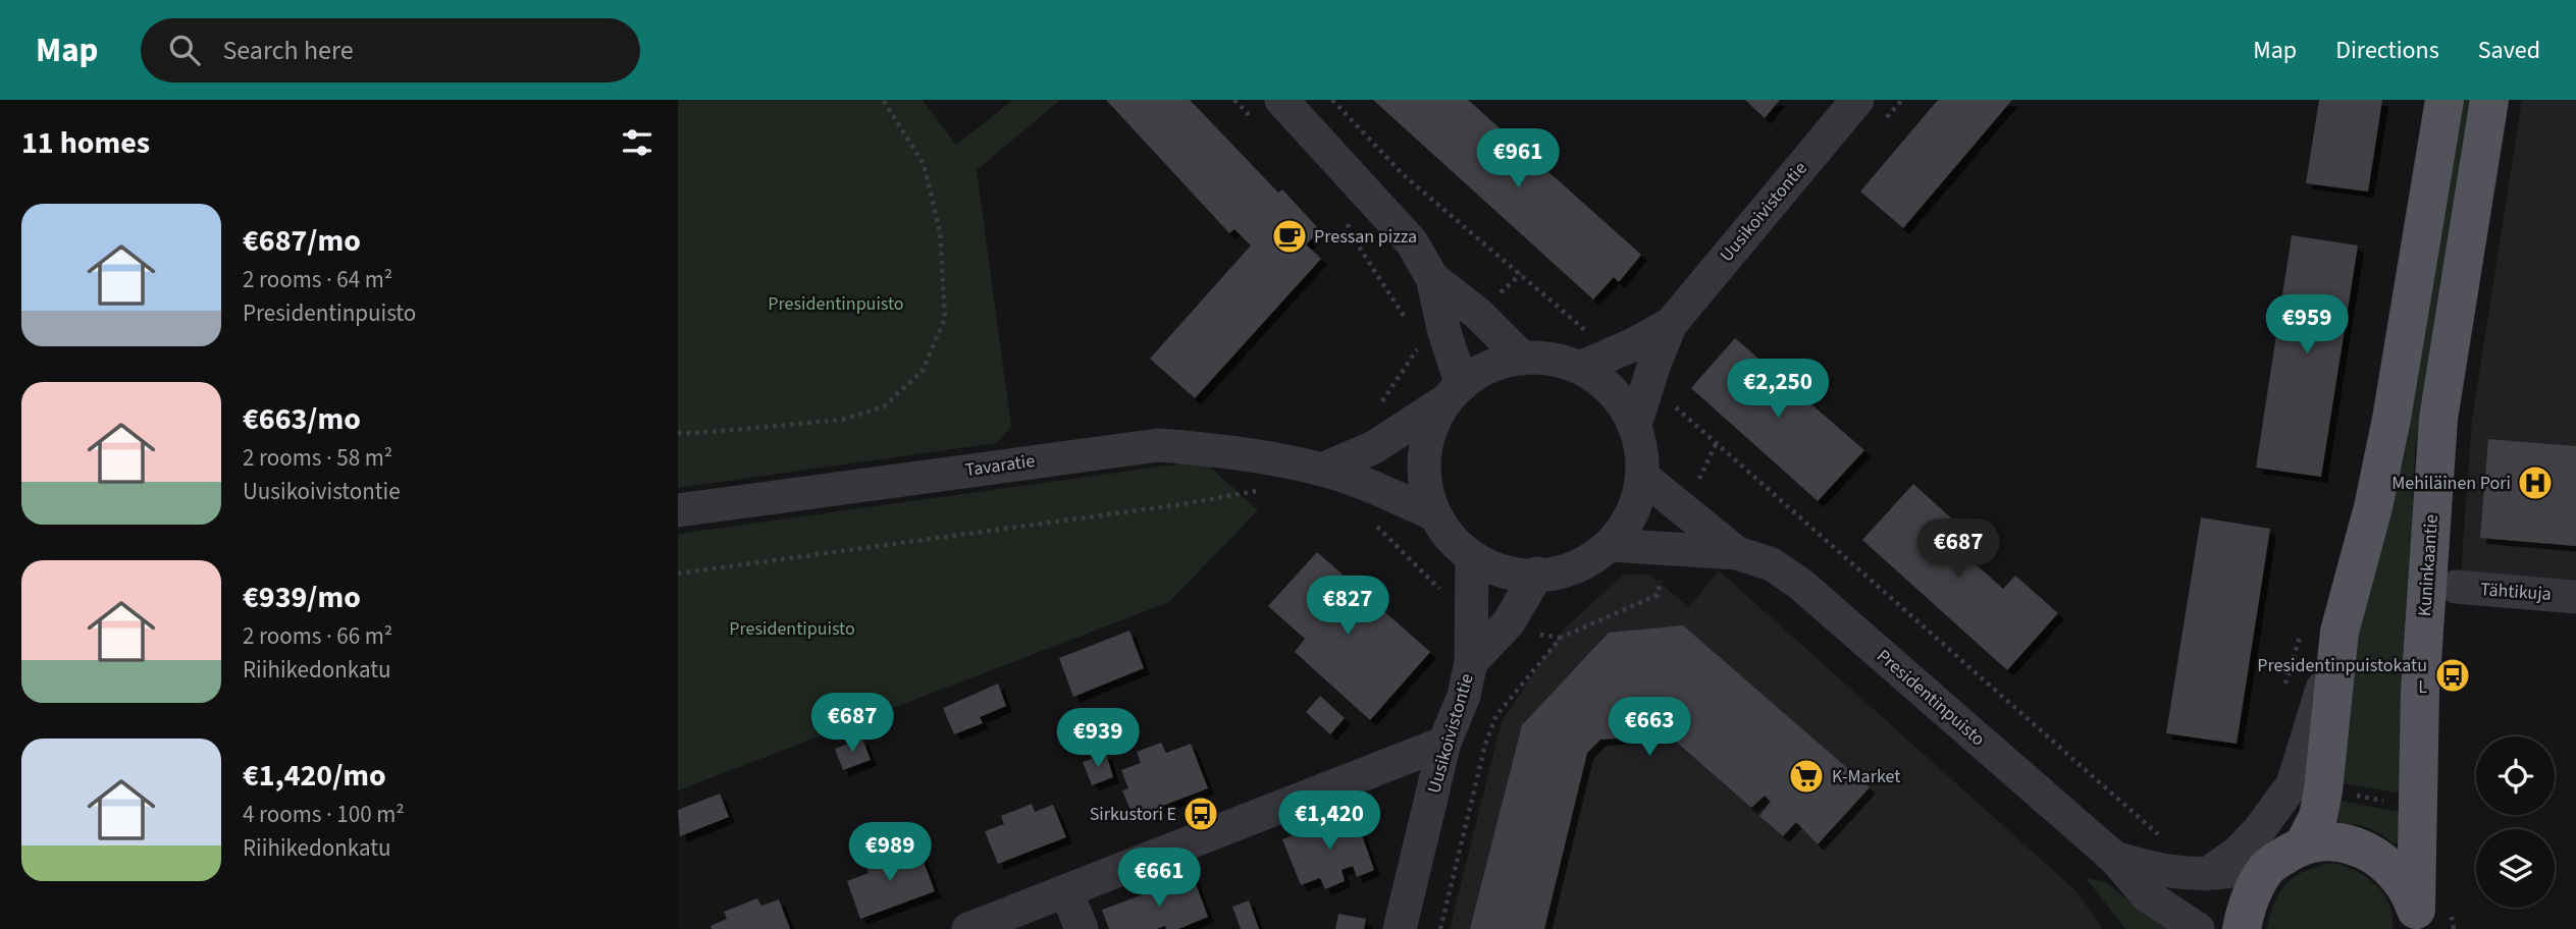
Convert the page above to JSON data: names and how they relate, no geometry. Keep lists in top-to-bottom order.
{
  "streets": {
    "main road": ["Kuninkaantie"],
    "street": [
      "Uusikoivistontie",
      "Tavaratie",
      "Tähtikuja",
      "Presidentinpuisto"
    ]
  },
  "crossings": [
    ["Uusikoivistontie", "Tavaratie"],
    ["Uusikoivistontie", "Presidentinpuisto"],
    ["Tavaratie", "Presidentinpuisto"]
  ],
  "parks": ["Presidentinpuisto", "Presidentipuisto"],
  "places": {
    "cafe": ["Pressan pizza"],
    "hospital": ["Mehiläinen Pori"],
    "bus stop": ["Presidentinpuistokatu L", "Sirkustori E"],
    "supermarket": ["K-Market"]
  },
  "page": {
    "header": "Map",
    "search": "Search here",
    "nav": ["Map", "Directions", "Saved"],
    "heading": "11 homes",
    "price": [
      "€961",
      "€959",
      "€2,250",
      "€687",
      "€827",
      "€687",
      "€663",
      "€939",
      "€1,420",
      "€989",
      "€661"
    ],
    "list": [
      {
        "name": "€687/mo",
        "note": "2 rooms · 64 m² · Presidentinpuisto"
      },
      {
        "name": "€663/mo",
        "note": "2 rooms · 58 m² · Uusikoivistontie"
      },
      {
        "name": "€939/mo",
        "note": "2 rooms · 66 m² · Riihikedonkatu"
      },
      {
        "name": "€1,420/mo",
        "note": "4 rooms · 100 m² · Riihikedonkatu"
      }
    ]
  }
}
